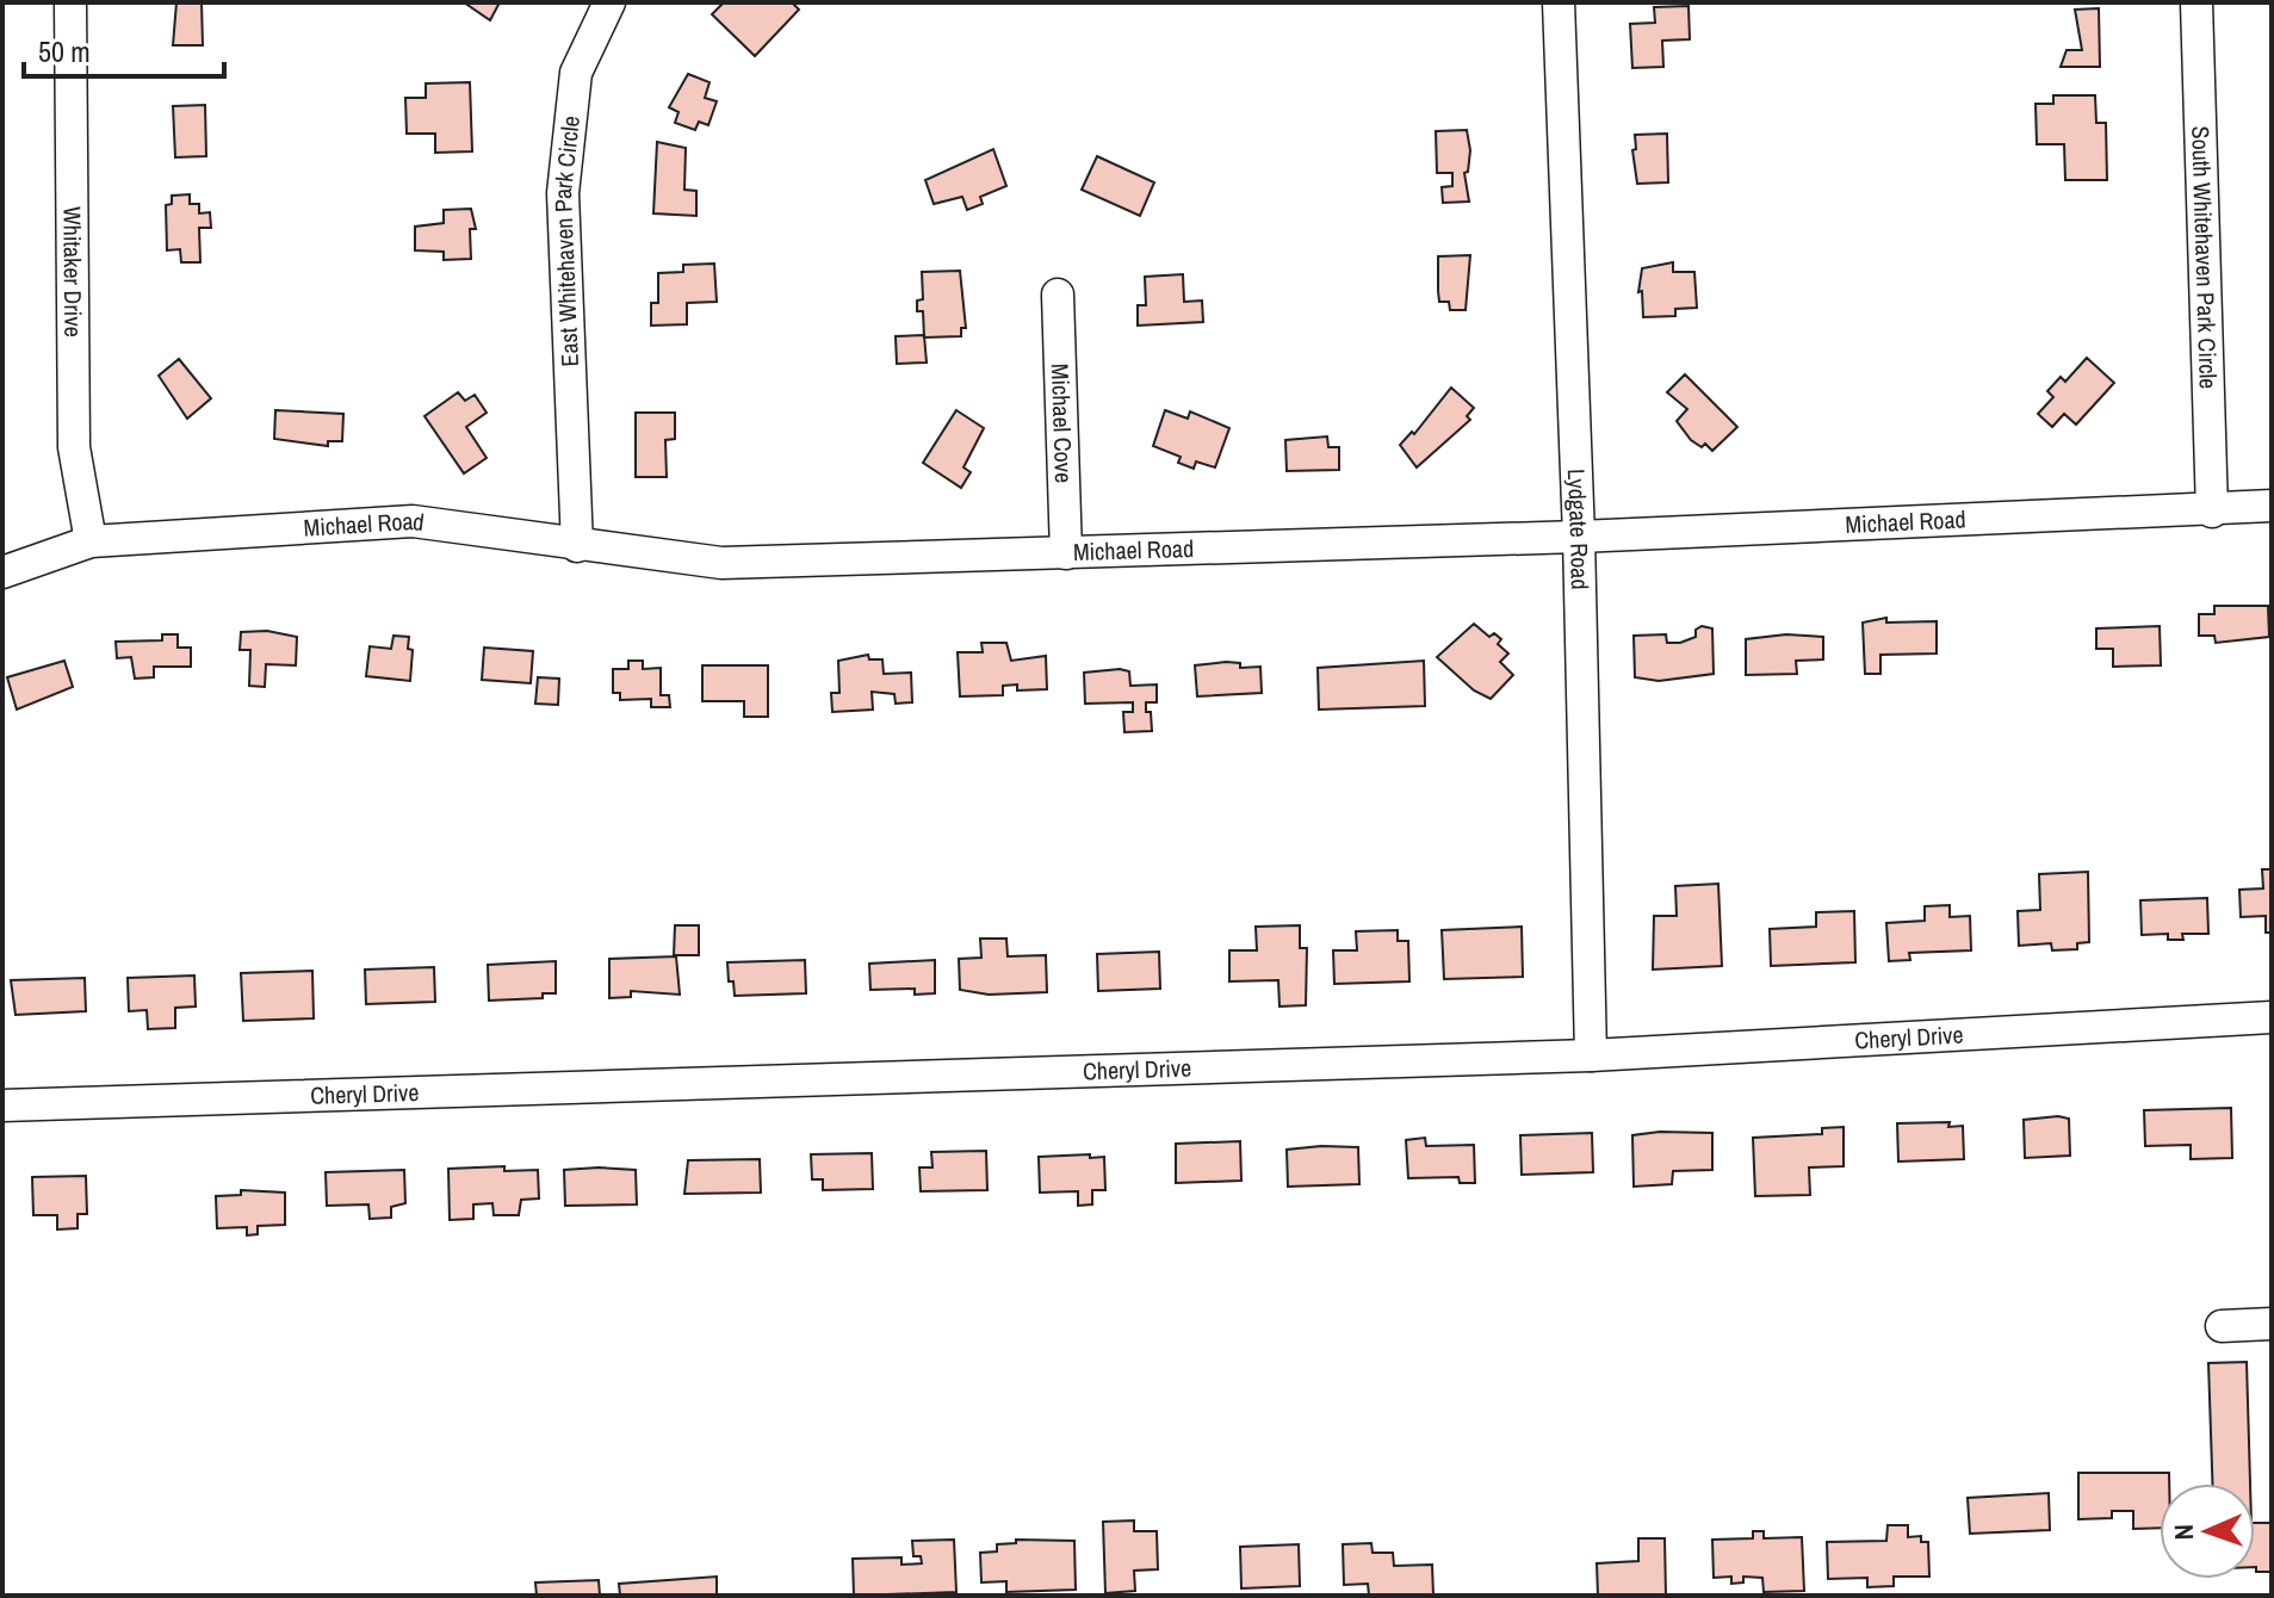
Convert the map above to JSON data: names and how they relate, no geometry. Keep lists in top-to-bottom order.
{
  "streets": {
    "street": [
      "East Whitehaven Park Circle",
      "South Whitehaven Park Circle",
      "Whitaker Drive",
      "Michael Cove",
      "Michael Road",
      "Lydgate Road",
      "Cheryl Drive"
    ]
  },
  "crossings": [
    ["East Whitehaven Park Circle", "Michael Road"],
    ["South Whitehaven Park Circle", "Michael Road"],
    ["Whitaker Drive", "Michael Road"],
    ["Michael Cove", "Michael Road"],
    ["Michael Road", "Lydgate Road"],
    ["Lydgate Road", "Cheryl Drive"]
  ],
  "scale_bar": "50 m",
  "north": "left"
}
